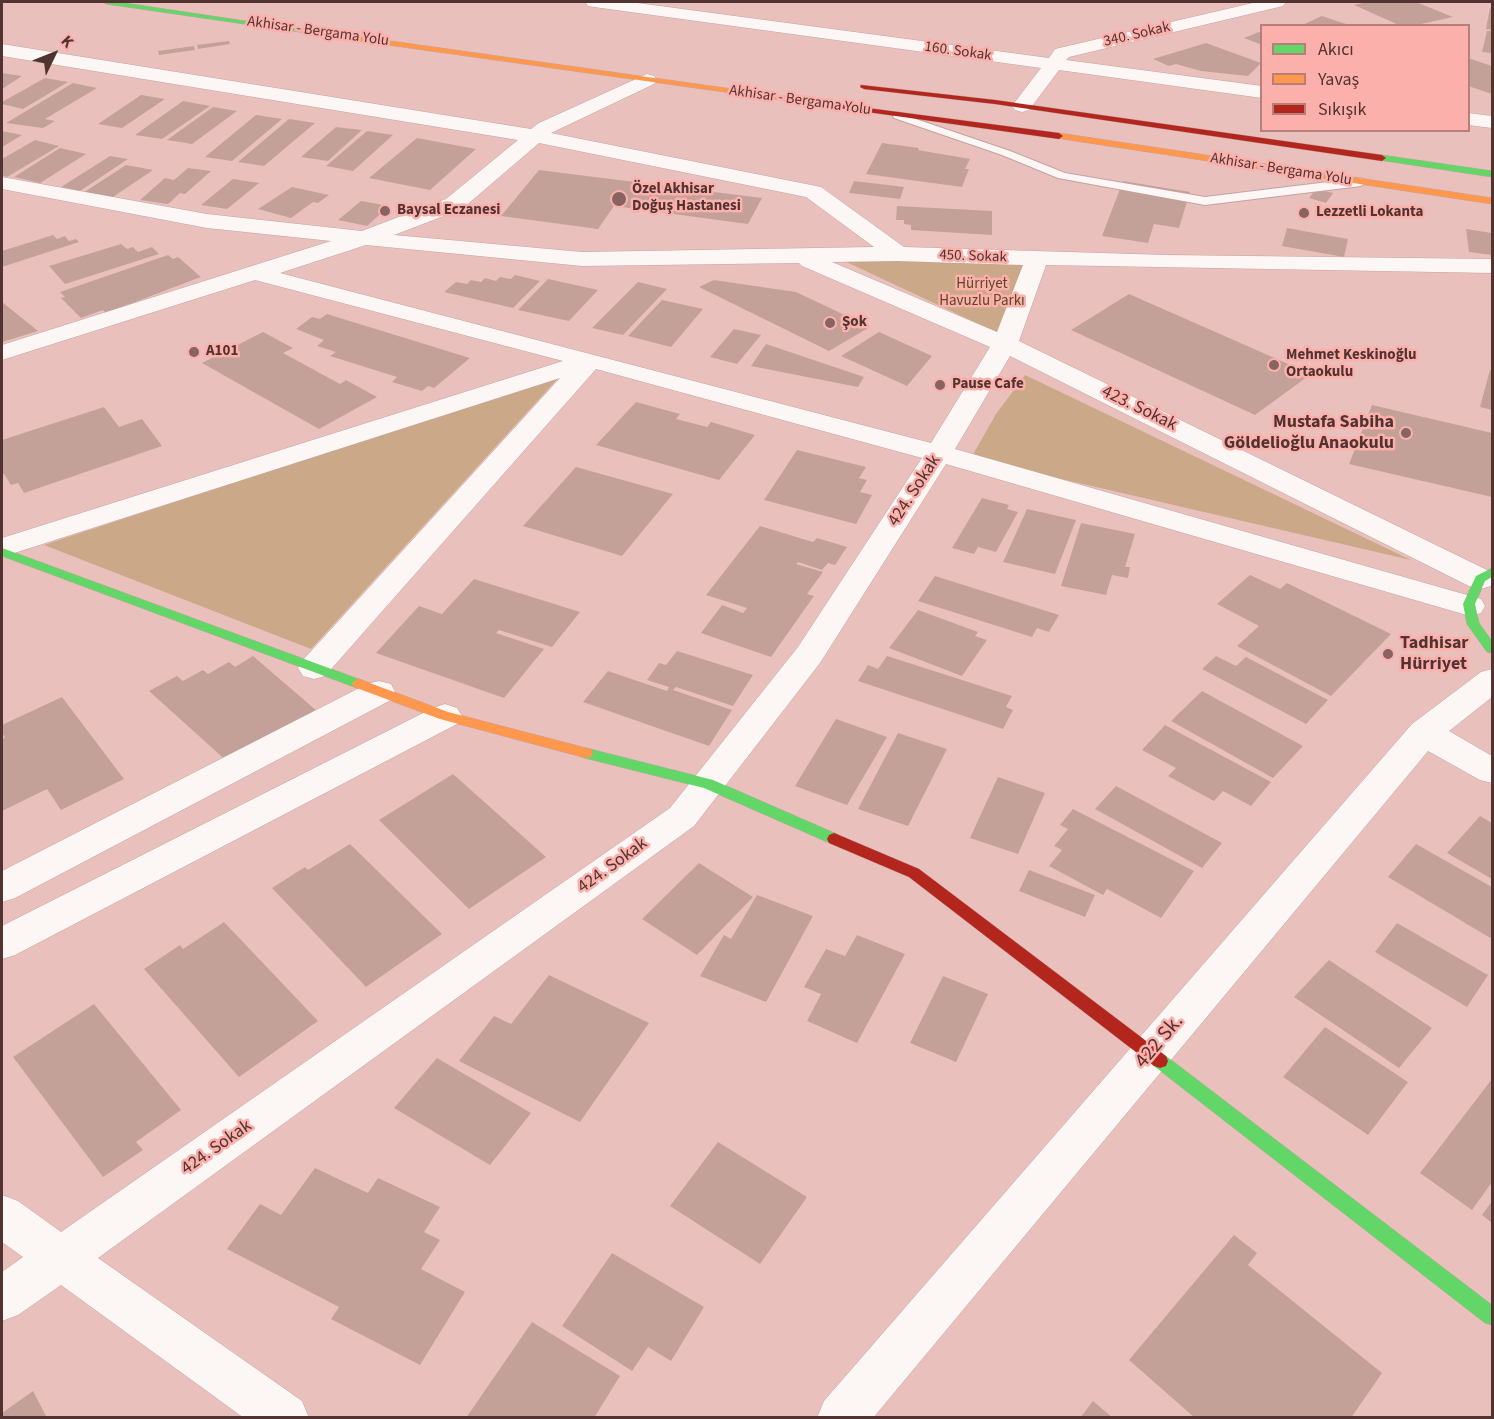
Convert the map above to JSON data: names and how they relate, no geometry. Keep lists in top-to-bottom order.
{
  "streets": {
    "main road": ["Akhisar - Bergama Yolu"],
    "street": [
      "340. Sokak",
      "160. Sokak",
      "450. Sokak",
      "423. Sokak",
      "424. Sokak",
      "422 Sk."
    ]
  },
  "crossings": [
    ["Akhisar - Bergama Yolu", "340. Sokak"],
    ["340. Sokak", "160. Sokak"],
    ["450. Sokak", "423. Sokak"],
    ["450. Sokak", "424. Sokak"],
    ["423. Sokak", "424. Sokak"]
  ],
  "parks": ["Hürriyet Havuzlu Parkı"],
  "places": [
    "Özel Akhisar Doğuş Hastanesi",
    "Baysal Eczanesi",
    "Lezzetli Lokanta",
    "Şok",
    "A101",
    "Mehmet Keskinoğlu Ortaokulu",
    "Pause Cafe",
    "Mustafa Sabiha Göldelioğlu Anaokulu",
    "Tadhisar Hürriyet"
  ],
  "legend": ["Akıcı", "Yavaş", "Sıkışık"],
  "north": "top right"
}
